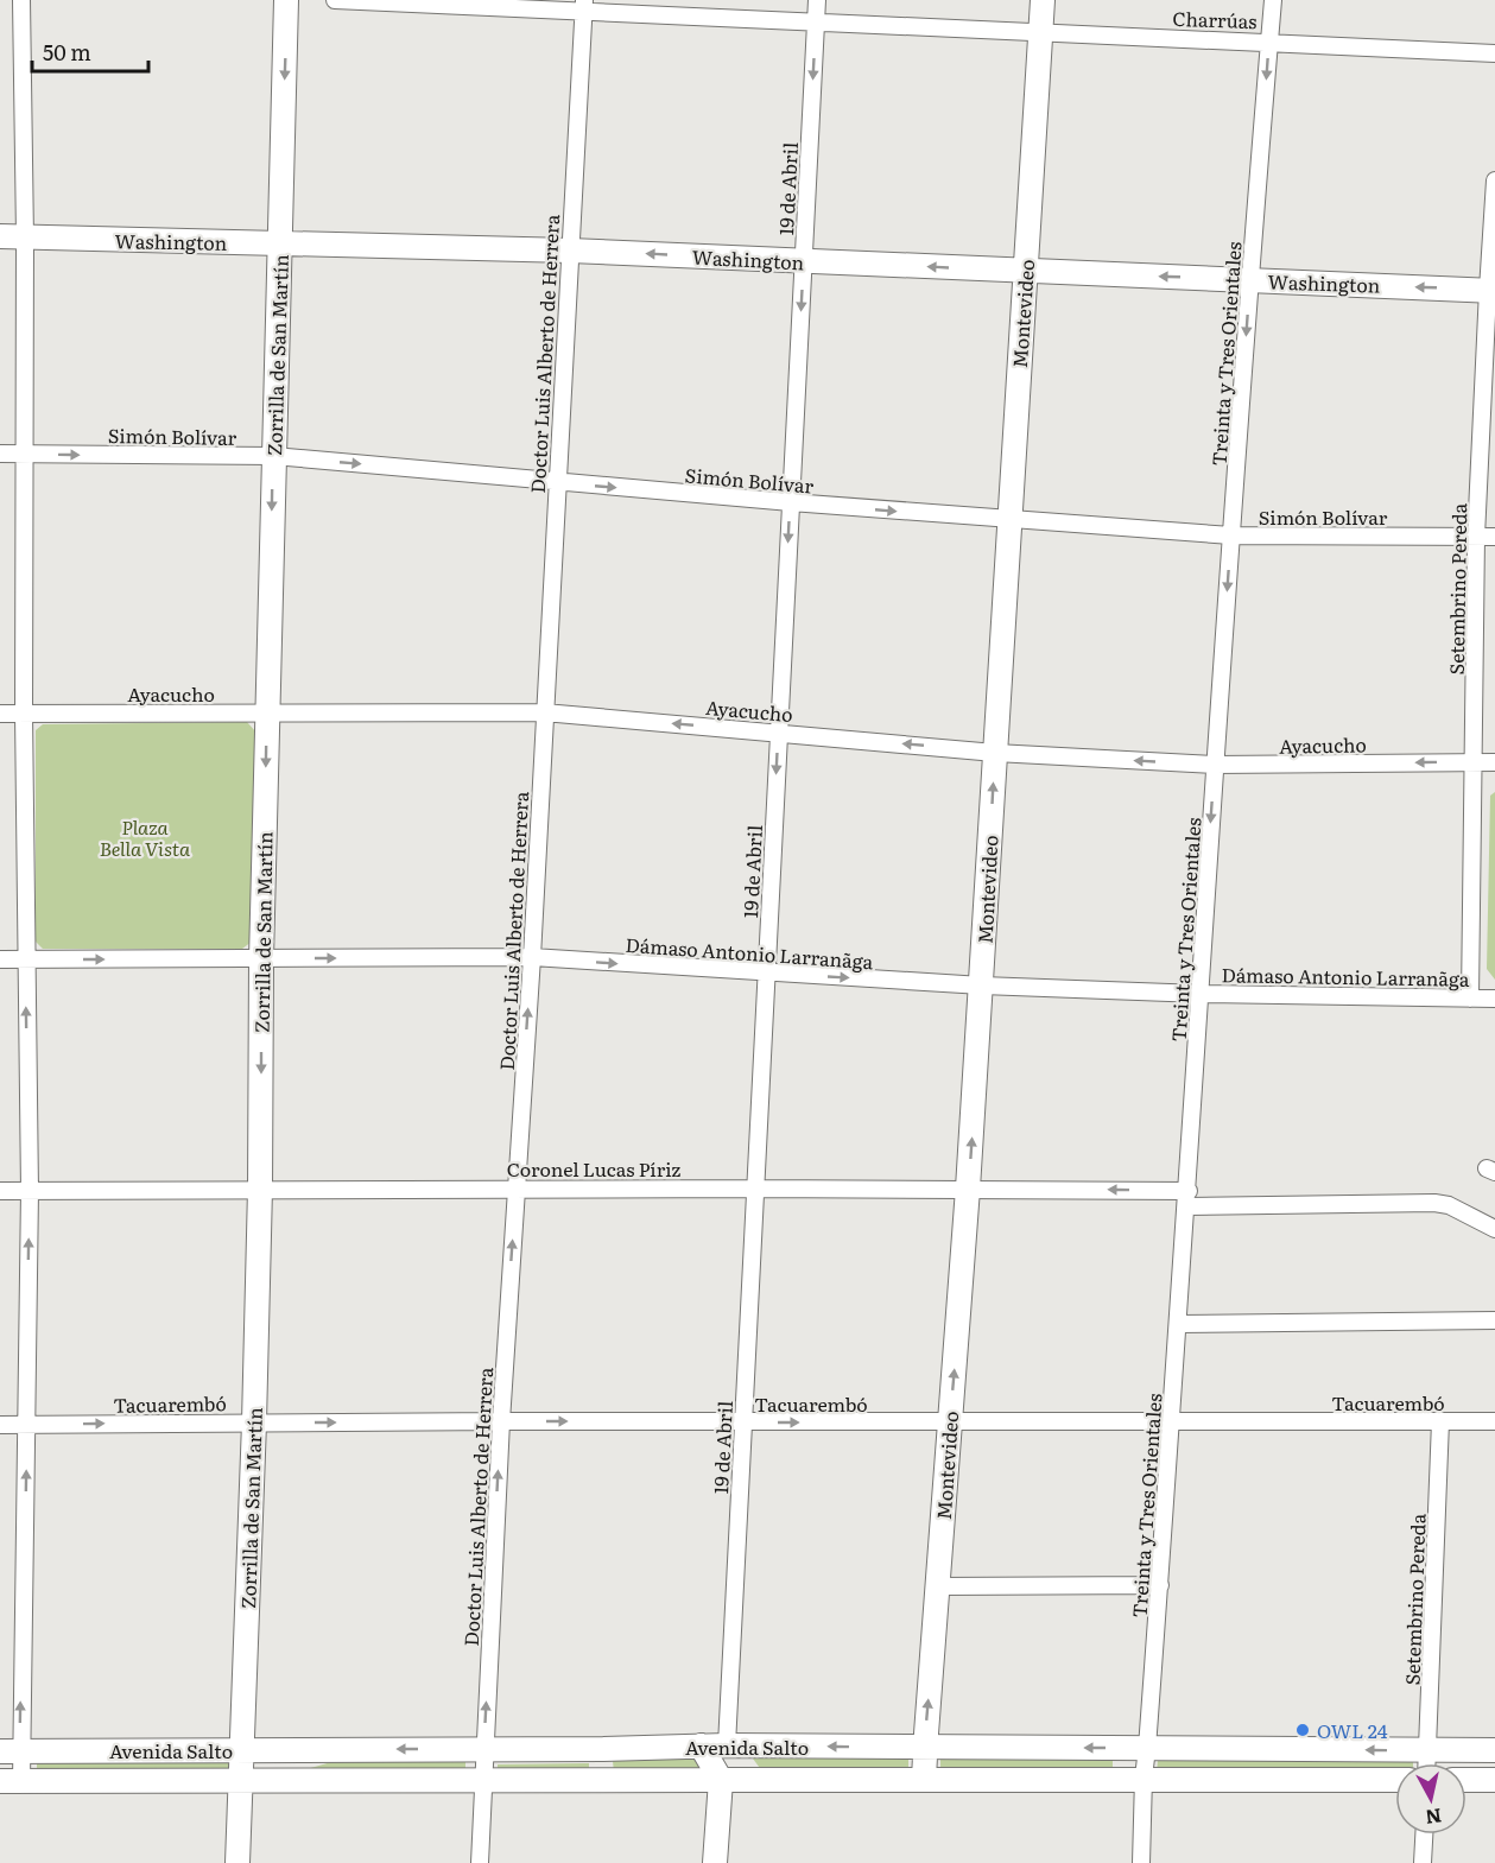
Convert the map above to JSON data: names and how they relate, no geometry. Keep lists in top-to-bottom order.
{
  "streets": {
    "street": [
      "Charrúas",
      "19 de Abril",
      "Washington",
      "Montevideo",
      "Doctor Luis Alberto de Herrera",
      "Treinta y Tres Orientales",
      "Zorrilla de San Martín",
      "Simón Bolívar",
      "Setembrino Pereda",
      "Ayacucho",
      "Dámaso Antonio Larranãga",
      "Coronel Lucas Píriz",
      "Tacuarembó",
      "Avenida Salto"
    ]
  },
  "crossings": [
    ["Charrúas", "19 de Abril"],
    ["Charrúas", "Montevideo"],
    ["Charrúas", "Doctor Luis Alberto de Herrera"],
    ["Charrúas", "Treinta y Tres Orientales"],
    ["19 de Abril", "Washington"],
    ["19 de Abril", "Simón Bolívar"],
    ["19 de Abril", "Ayacucho"],
    ["19 de Abril", "Dámaso Antonio Larranãga"],
    ["19 de Abril", "Coronel Lucas Píriz"],
    ["19 de Abril", "Tacuarembó"],
    ["19 de Abril", "Avenida Salto"],
    ["Washington", "Montevideo"],
    ["Washington", "Doctor Luis Alberto de Herrera"],
    ["Washington", "Treinta y Tres Orientales"],
    ["Washington", "Zorrilla de San Martín"],
    ["Washington", "Setembrino Pereda"],
    ["Montevideo", "Simón Bolívar"],
    ["Montevideo", "Ayacucho"],
    ["Montevideo", "Dámaso Antonio Larranãga"],
    ["Montevideo", "Coronel Lucas Píriz"],
    ["Montevideo", "Tacuarembó"],
    ["Montevideo", "Avenida Salto"],
    ["Doctor Luis Alberto de Herrera", "Simón Bolívar"],
    ["Doctor Luis Alberto de Herrera", "Ayacucho"],
    ["Doctor Luis Alberto de Herrera", "Dámaso Antonio Larranãga"],
    ["Doctor Luis Alberto de Herrera", "Coronel Lucas Píriz"],
    ["Doctor Luis Alberto de Herrera", "Tacuarembó"],
    ["Doctor Luis Alberto de Herrera", "Avenida Salto"],
    ["Treinta y Tres Orientales", "Simón Bolívar"],
    ["Treinta y Tres Orientales", "Ayacucho"],
    ["Treinta y Tres Orientales", "Dámaso Antonio Larranãga"],
    ["Treinta y Tres Orientales", "Coronel Lucas Píriz"],
    ["Treinta y Tres Orientales", "Tacuarembó"],
    ["Treinta y Tres Orientales", "Avenida Salto"],
    ["Zorrilla de San Martín", "Simón Bolívar"],
    ["Zorrilla de San Martín", "Ayacucho"],
    ["Zorrilla de San Martín", "Dámaso Antonio Larranãga"],
    ["Zorrilla de San Martín", "Coronel Lucas Píriz"],
    ["Zorrilla de San Martín", "Tacuarembó"],
    ["Zorrilla de San Martín", "Avenida Salto"],
    ["Simón Bolívar", "Setembrino Pereda"],
    ["Setembrino Pereda", "Ayacucho"],
    ["Setembrino Pereda", "Dámaso Antonio Larranãga"],
    ["Setembrino Pereda", "Tacuarembó"],
    ["Setembrino Pereda", "Avenida Salto"]
  ],
  "one_way": [
    "19 de Abril",
    "Washington",
    "Montevideo",
    "Doctor Luis Alberto de Herrera",
    "Treinta y Tres Orientales",
    "Zorrilla de San Martín",
    "Simón Bolívar",
    "Ayacucho",
    "Dámaso Antonio Larranãga",
    "Tacuarembó"
  ],
  "parks": ["Plaza Bella Vista"],
  "places": ["OWL 24"],
  "scale_bar": "50 m",
  "north": "bottom"
}
